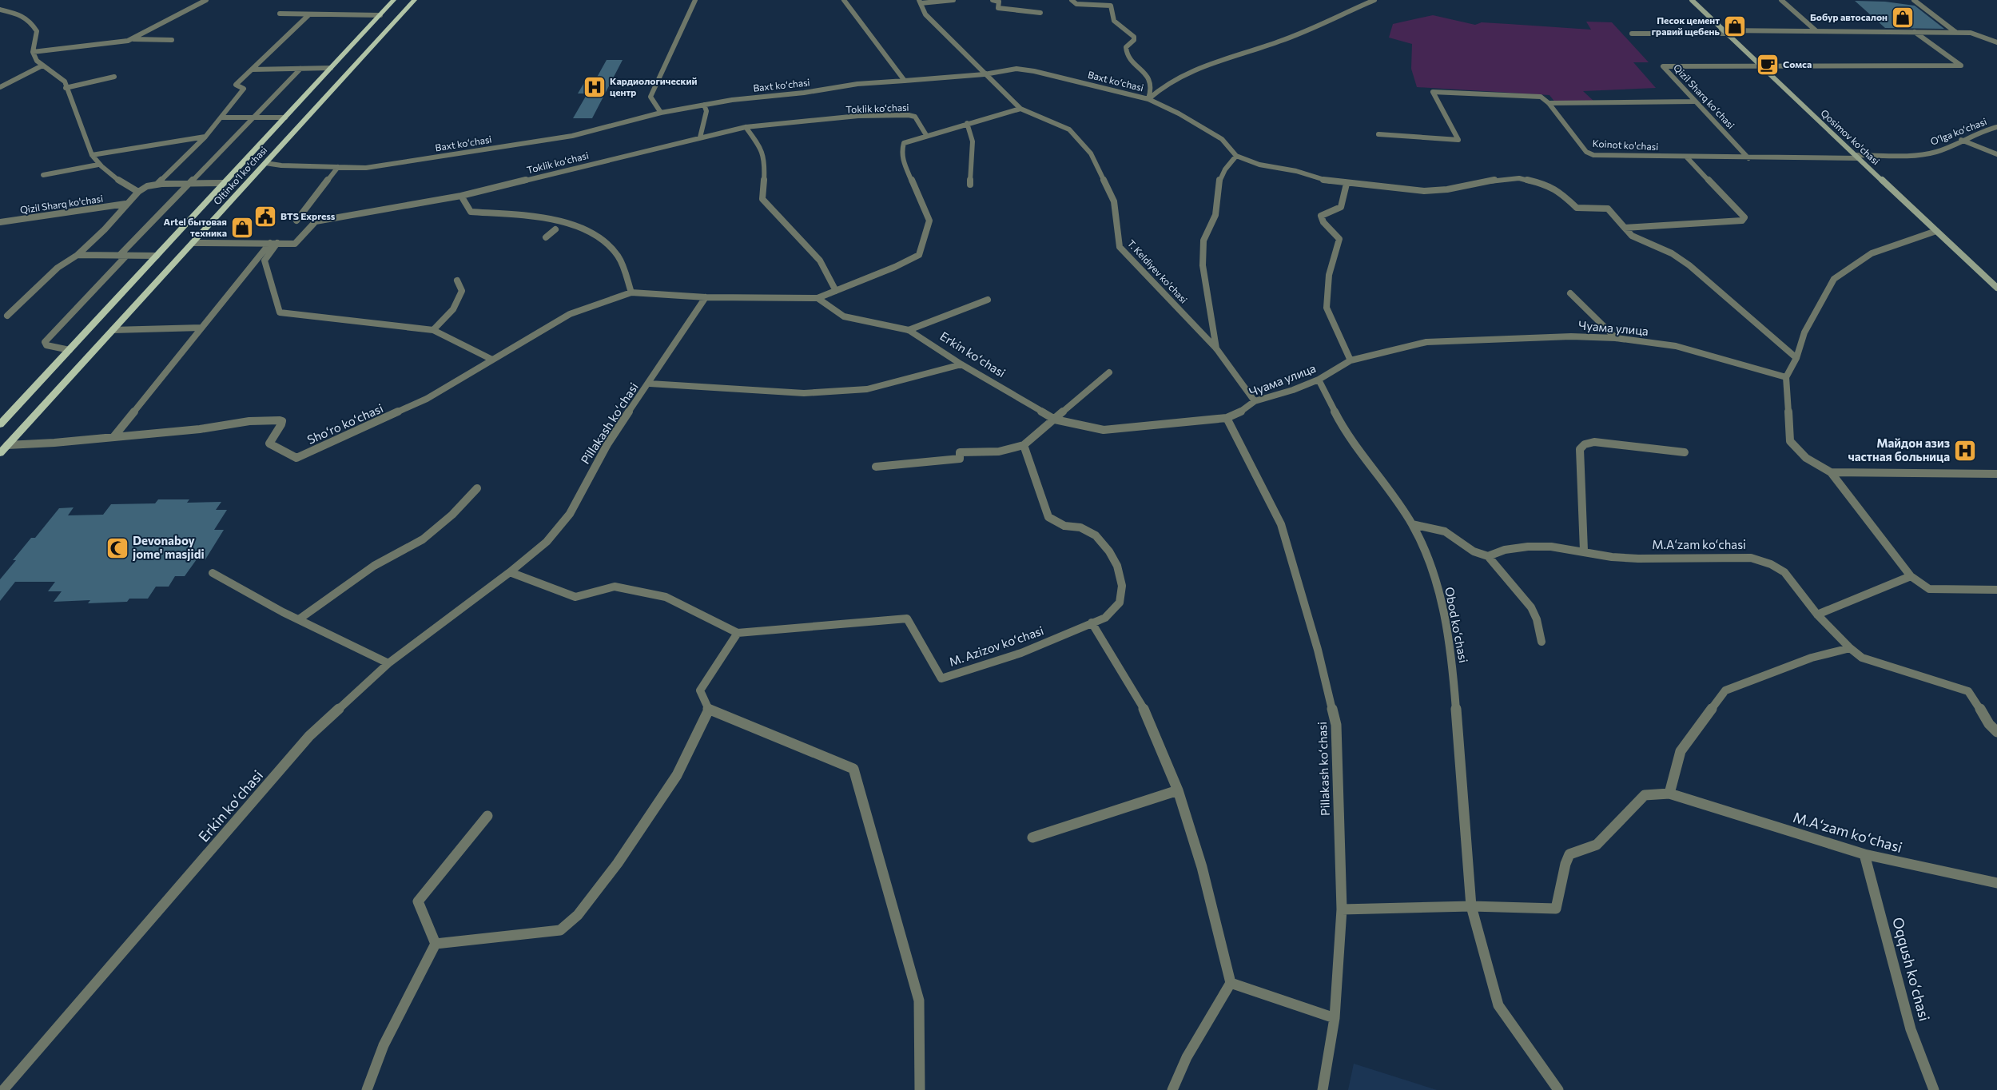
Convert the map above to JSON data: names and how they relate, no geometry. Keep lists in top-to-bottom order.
{
  "streets": {
    "main road": ["Oltinkoʻl koʻchasi"],
    "street": [
      "Baxt koʻchasi",
      "Qizil Sharq koʻchasi",
      "Toklik koʻchasi",
      "Oʻlga koʻchasi",
      "Qosimov ko'chasi",
      "Koinot ko'chasi",
      "Qizil Sharq ko'chasi",
      "T. Keldiyev ko'chasi",
      "Чуама улица",
      "Erkin koʻchasi",
      "Pillakash koʻchasi",
      "Shoʻro koʻchasi",
      "M.Aʻzam koʻchasi",
      "Obod koʻchasi",
      "M. Azizov koʻchasi",
      "Oqqush koʻchasi"
    ]
  },
  "crossings": [
    ["Baxt koʻchasi", "Oltinkoʻl koʻchasi"],
    ["Baxt koʻchasi", "T. Keldiyev ko'chasi"],
    ["Qizil Sharq koʻchasi", "Qosimov ko'chasi"],
    ["Qizil Sharq koʻchasi", "Koinot ko'chasi"],
    ["Toklik koʻchasi", "Oltinkoʻl koʻchasi"],
    ["Oʻlga koʻchasi", "Qosimov ko'chasi"],
    ["Oʻlga koʻchasi", "Koinot ko'chasi"],
    ["Qosimov ko'chasi", "Koinot ko'chasi"],
    ["Oltinkoʻl koʻchasi", "Shoʻro koʻchasi"],
    ["T. Keldiyev ko'chasi", "Чуама улица"],
    ["Чуама улица", "Erkin koʻchasi"],
    ["Чуама улица", "Pillakash koʻchasi"],
    ["Чуама улица", "Obod koʻchasi"],
    ["Erkin koʻchasi", "Pillakash koʻchasi"],
    ["Pillakash koʻchasi", "Shoʻro koʻchasi"],
    ["M.Aʻzam koʻchasi", "Obod koʻchasi"],
    ["M.Aʻzam koʻchasi", "Oqqush koʻchasi"]
  ],
  "places": {
    "shop": ["Бобур автосалон", "Песок цемент гравий щебень", "Artel бытовая техника"],
    "cafe": ["Сомса"],
    "hospital": ["Кардиологический центр", "Майдон азиз частная больница"],
    "public building": ["BTS Express"],
    "mosque": ["Devonaboy jome' masjidi"]
  }
}
